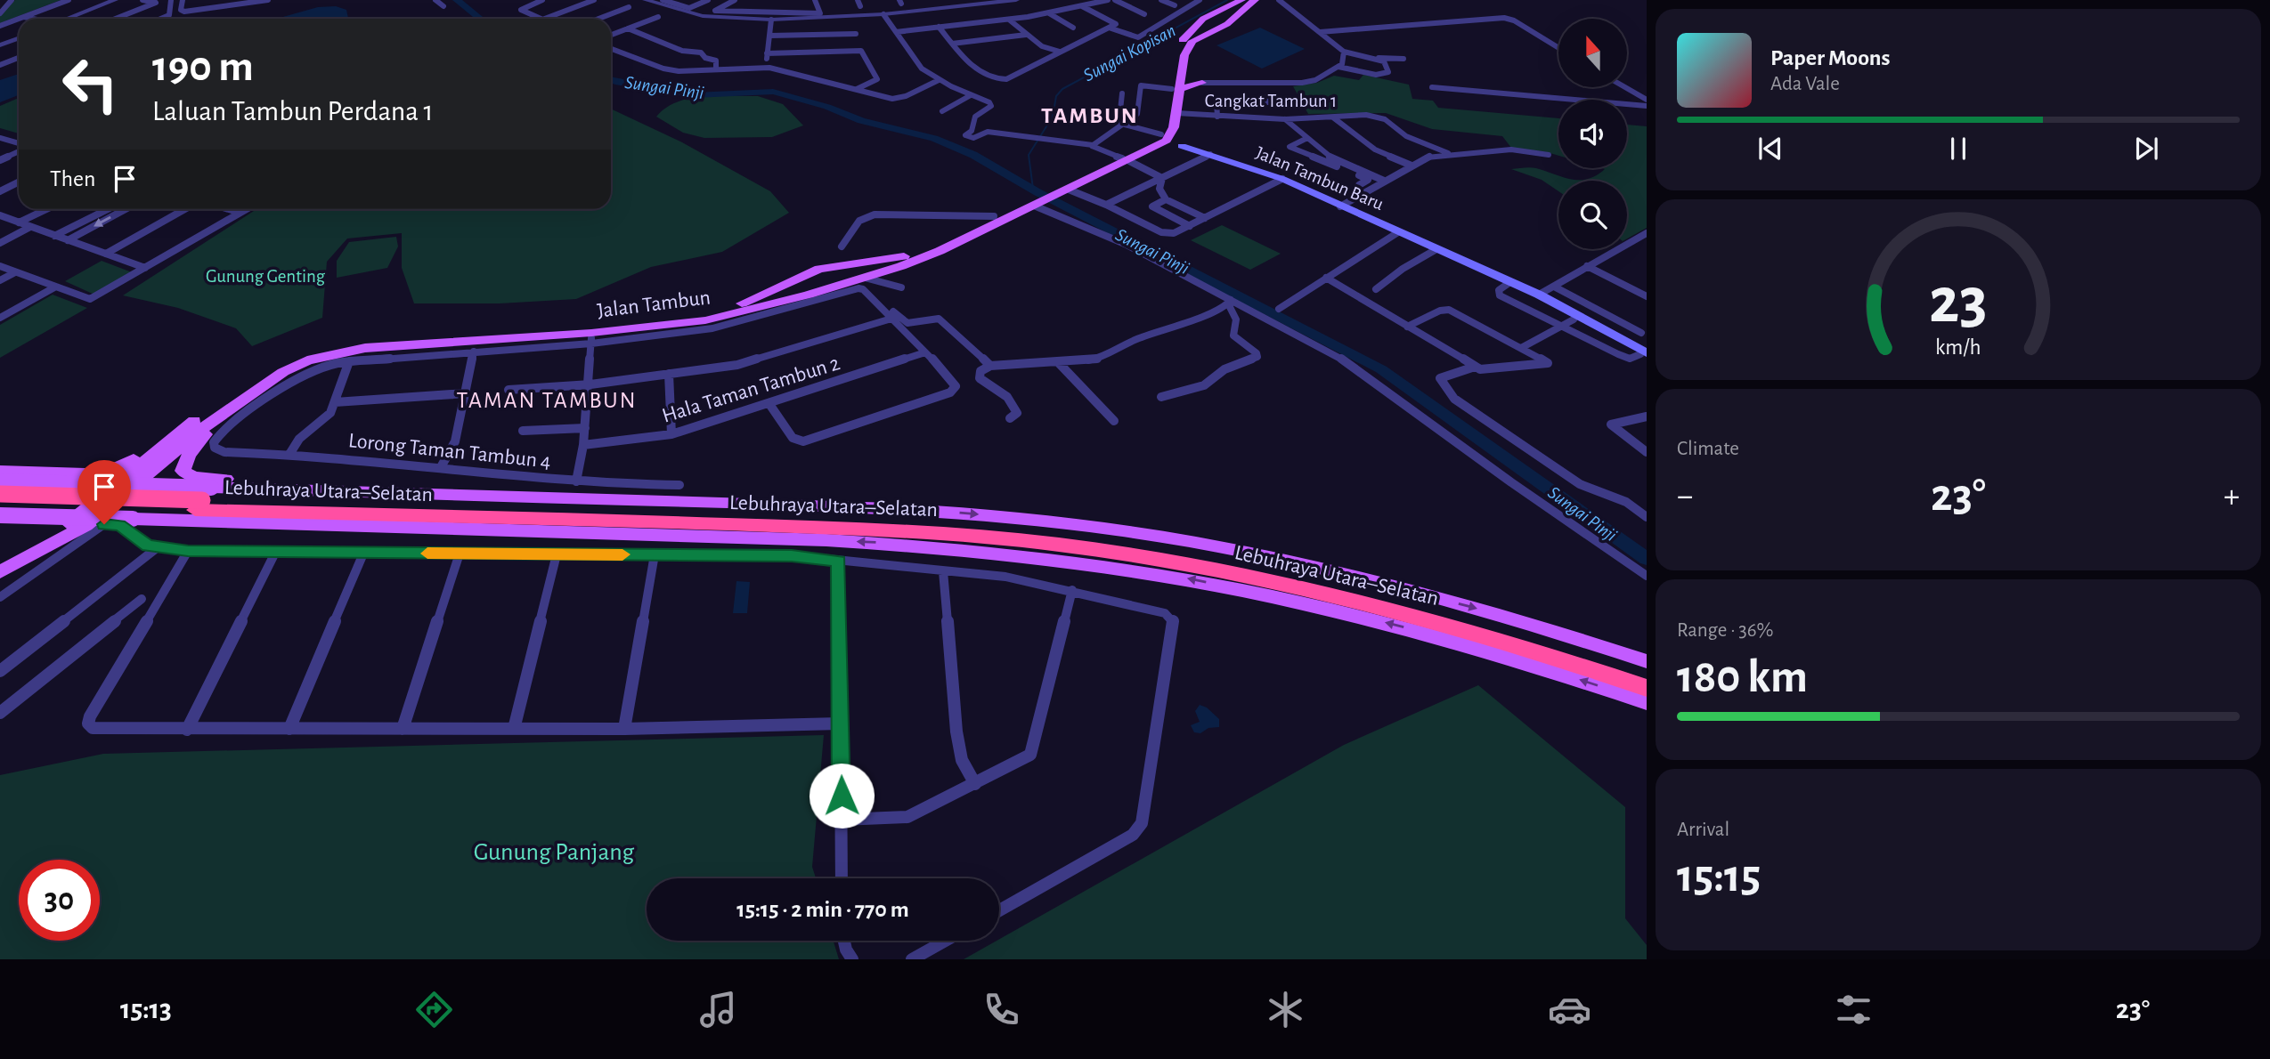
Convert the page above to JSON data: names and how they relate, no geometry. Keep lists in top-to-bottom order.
{
  "streets": {
    "highway": ["Lebuhraya Utara–Selatan"],
    "main road": ["Jalan Tambun Baru", "Jalan Tambun"],
    "street": ["Cangkat Tambun 1", "Hala Taman Tambun 2", "Lorong Taman Tambun 4"]
  },
  "districts": ["TAMBUN", "TAMAN TAMBUN"],
  "water": ["Sungai Kopisan", "Sungai Pinji"],
  "parks": ["Gunung Genting", "Gunung Panjang"],
  "north": "top",
  "page": {
    "turn": ["190 m", "Laluan Tambun Perdana 1"],
    "song": ["Paper Moons", "Ada Vale"],
    "then": "Then",
    "tile": [
      "Climate",
      ["Range · 36%", "180 km"],
      ["Arrival", "15:15"]
    ],
    "heat": ["−", "23°", "+"],
    "limit": "30",
    "trip": "15:15 · 2 min · 770 m",
    "tabs": ["15:13", "23°"],
    "gauge": ["23", "km/h"]
  }
}
